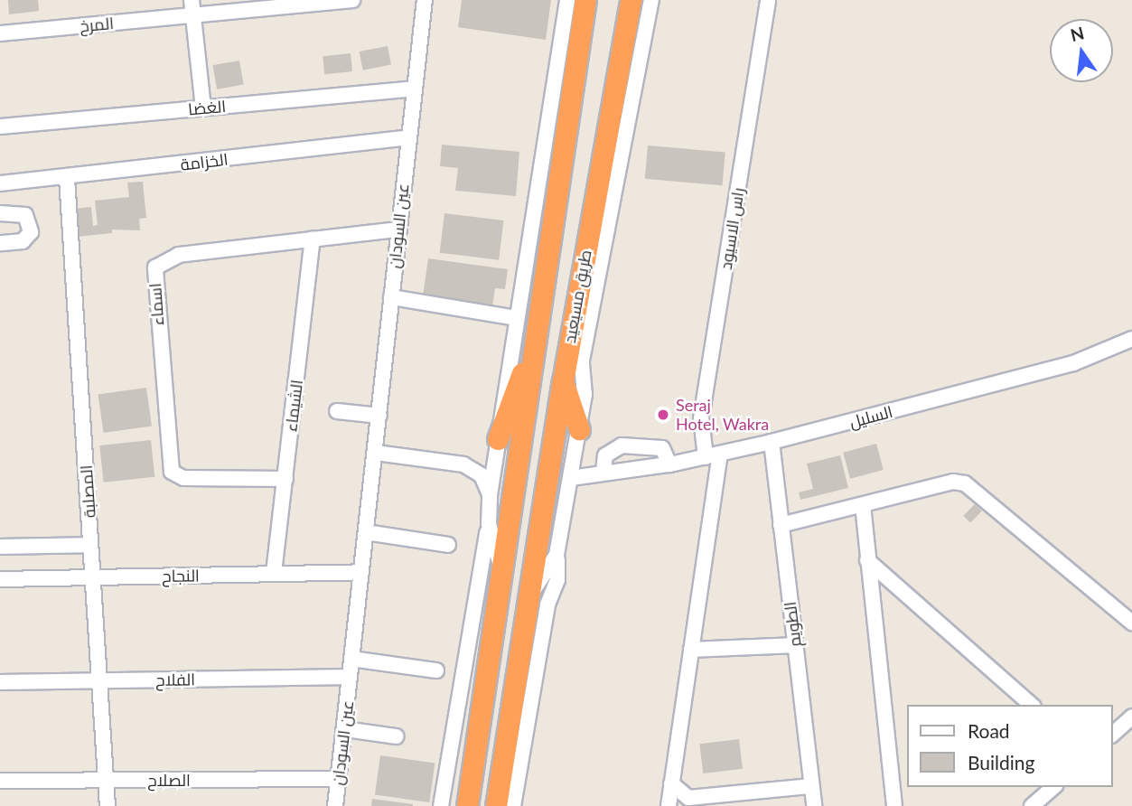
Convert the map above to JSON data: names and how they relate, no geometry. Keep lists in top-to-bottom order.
{
  "streets": {
    "highway": ["طريق مسيعيد"],
    "street": [
      "المرخ",
      "الغضا",
      "الخزامة",
      "عين السودان",
      "راس الاسيود",
      "اسماء",
      "الشيماء",
      "السليل",
      "المصلبة",
      "النجاح",
      "الطويم",
      "الفلاح",
      "الصلاح"
    ]
  },
  "crossings": [
    ["الغضا", "عين السودان"],
    ["الخزامة", "عين السودان"],
    ["الخزامة", "المصلبة"],
    ["عين السودان", "اسماء"],
    ["عين السودان", "النجاح"],
    ["عين السودان", "الفلاح"],
    ["عين السودان", "الصلاح"],
    ["راس الاسيود", "السليل"],
    ["طريق مسيعيد", "السليل"],
    ["اسماء", "الشيماء"],
    ["الشيماء", "النجاح"],
    ["السليل", "الطويم"],
    ["المصلبة", "النجاح"],
    ["المصلبة", "الفلاح"],
    ["المصلبة", "الصلاح"]
  ],
  "places": ["Seraj Hotel, Wakra"],
  "legend": ["Road", "Building"],
  "north": "top"
}
